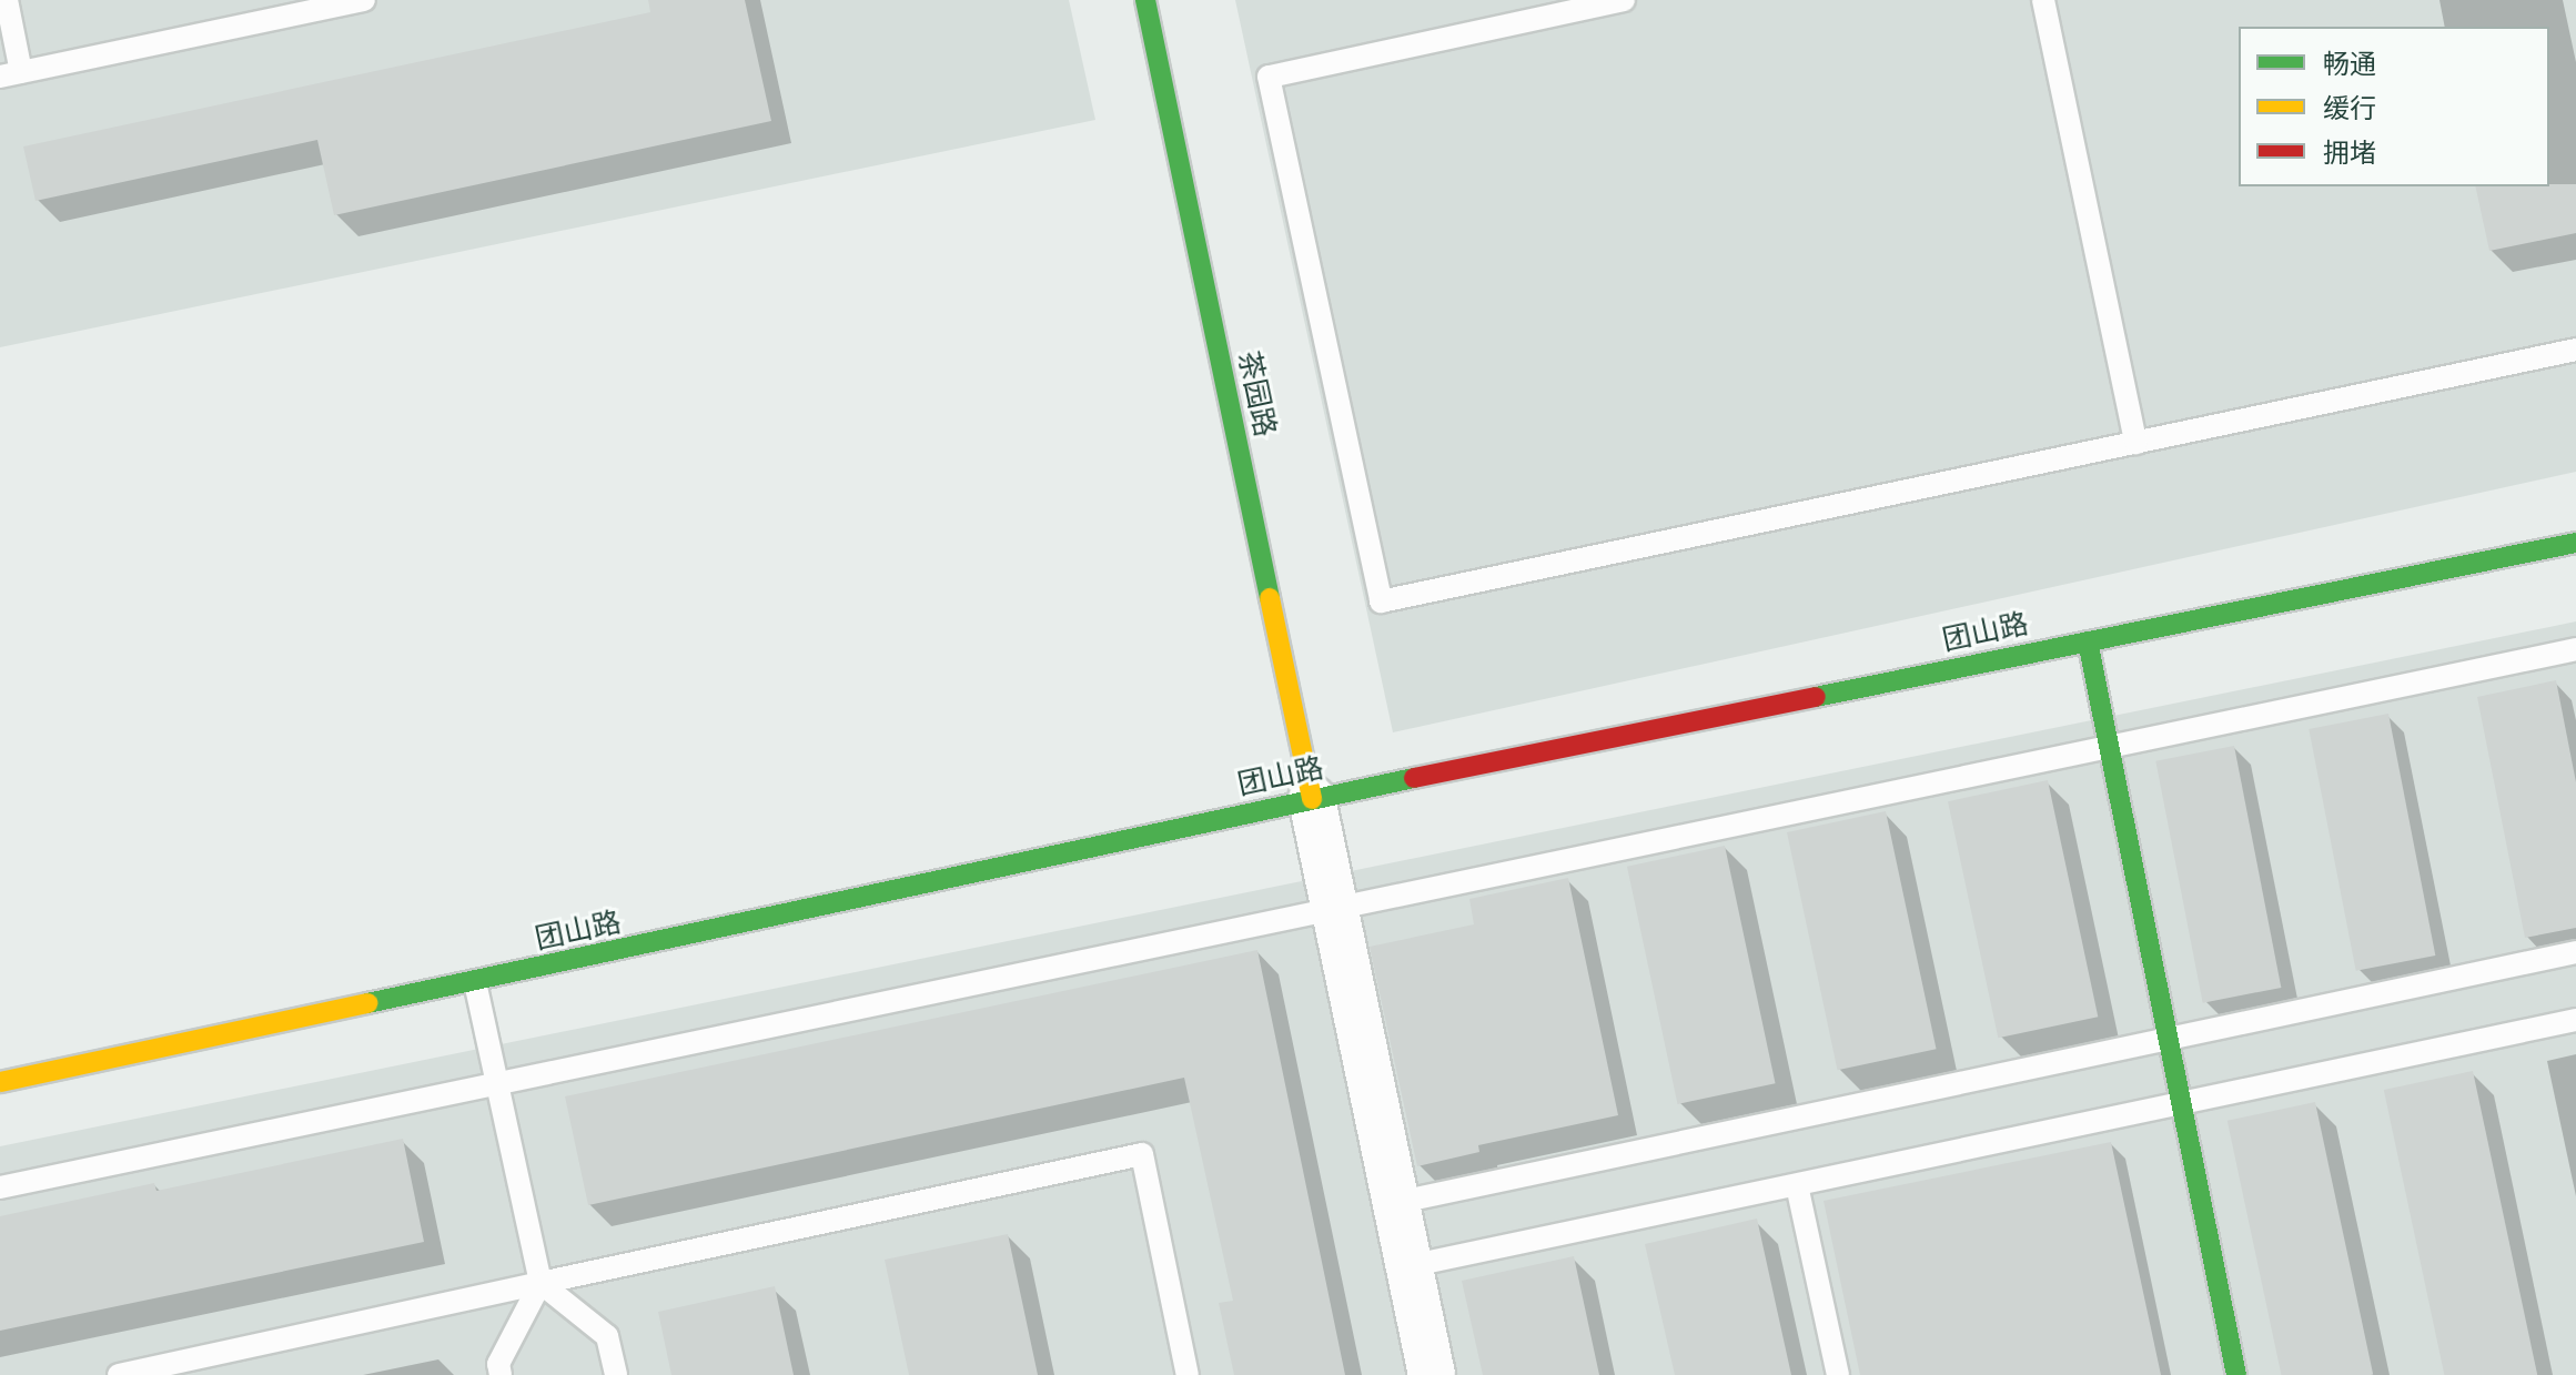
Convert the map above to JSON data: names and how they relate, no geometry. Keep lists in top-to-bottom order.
{
  "streets": {
    "street": ["茶园路", "团山路"]
  },
  "crossings": [
    ["茶园路", "团山路"]
  ],
  "legend": ["畅通", "缓行", "拥堵"]
}
